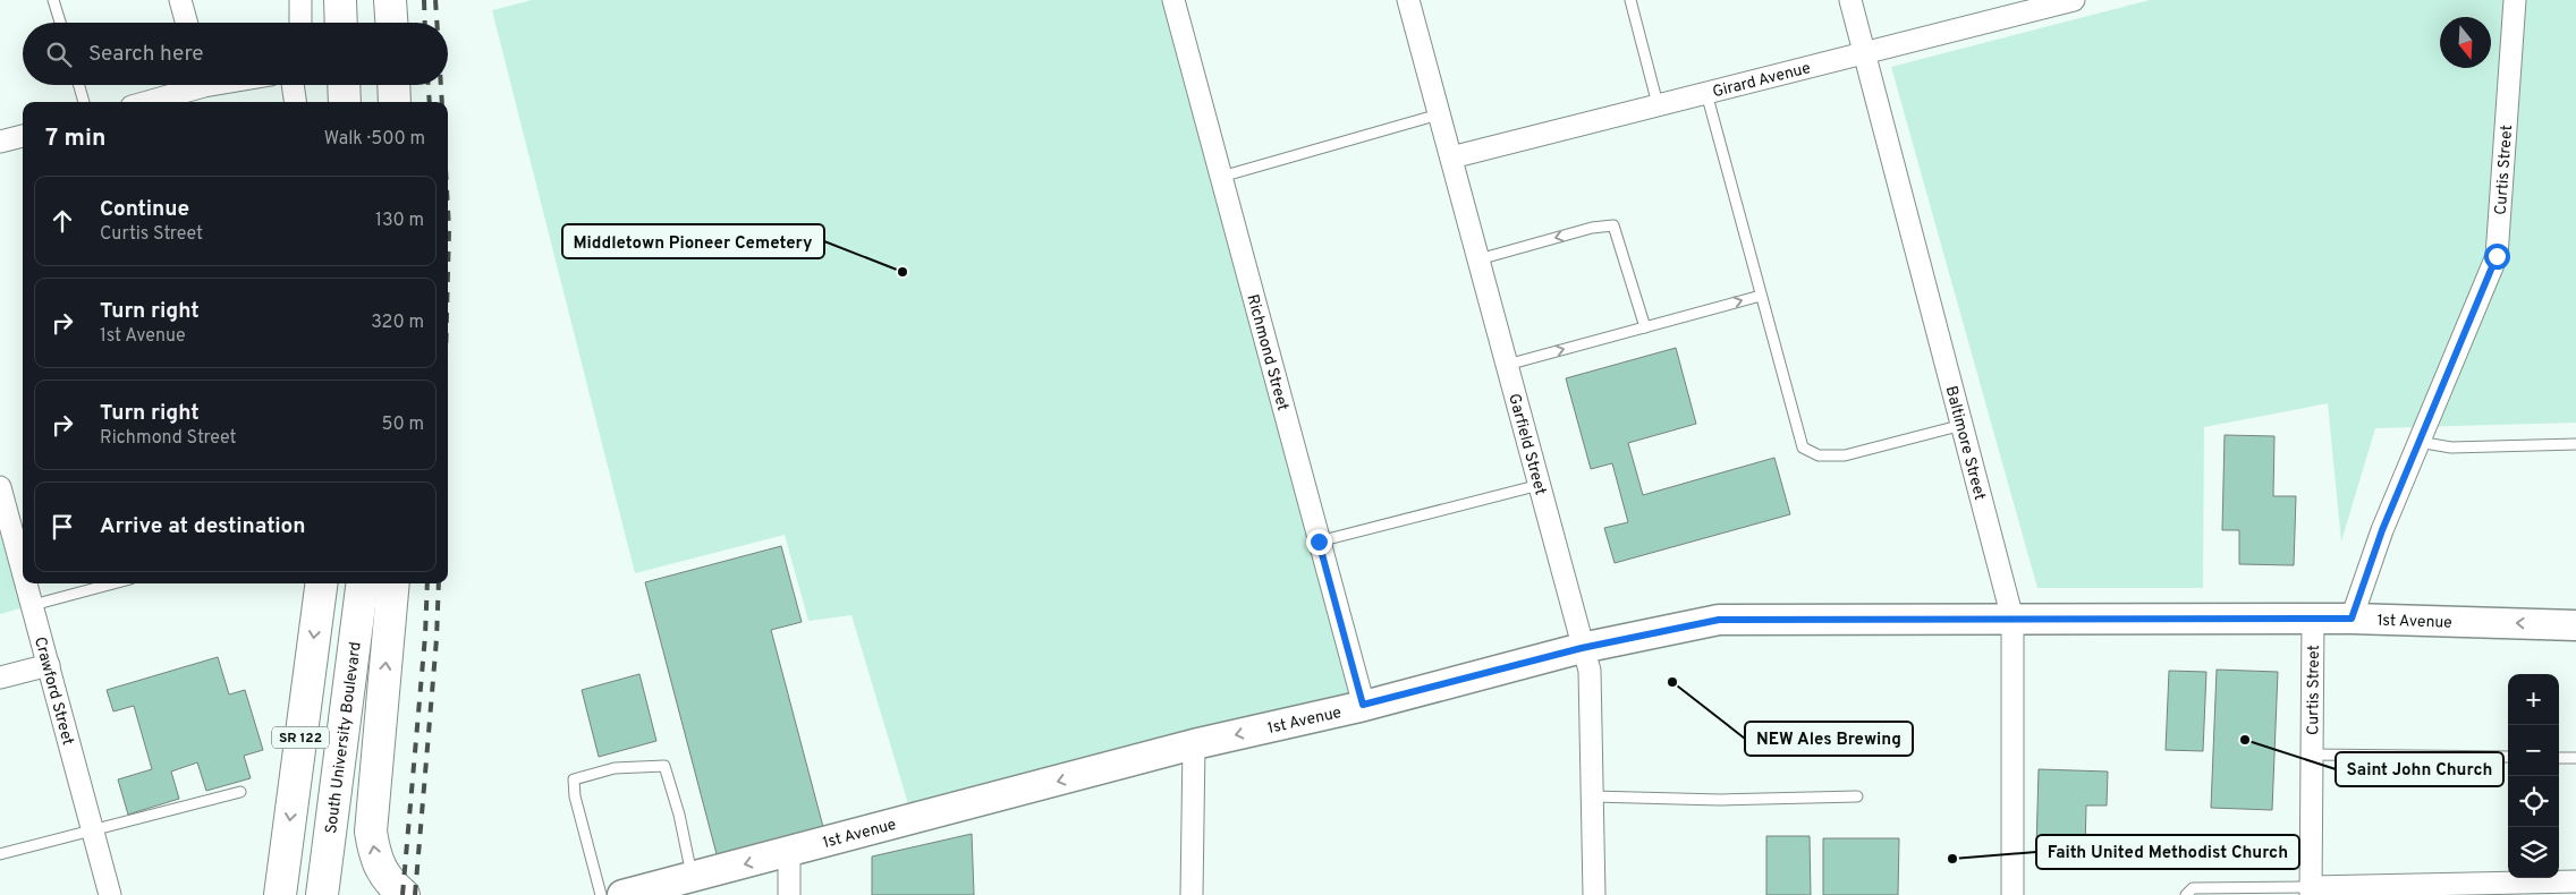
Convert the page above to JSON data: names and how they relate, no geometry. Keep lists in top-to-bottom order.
{
  "streets": {
    "main road": ["1st Avenue", "SR 122", "South University Boulevard"],
    "street": [
      "Girard Avenue",
      "Curtis Street",
      "Richmond Street",
      "Baltimore Street",
      "Garfield Street",
      "Crawford Street"
    ]
  },
  "crossings": [
    ["Girard Avenue", "Baltimore Street"],
    ["Girard Avenue", "Garfield Street"],
    ["Curtis Street", "1st Avenue"],
    ["Richmond Street", "1st Avenue"],
    ["Baltimore Street", "1st Avenue"],
    ["Garfield Street", "1st Avenue"]
  ],
  "one_way": ["1st Avenue"],
  "places": [
    "Middletown Pioneer Cemetery",
    "NEW Ales Brewing",
    "Saint John Church",
    "Faith United Methodist Church"
  ],
  "north": "bottom",
  "page": {
    "search": "Search here",
    "heading": ["7 min", "Walk · 500 m"],
    "list": [
      ["Continue", "Curtis Street", "130 m"],
      ["Turn right", "1st Avenue", "320 m"],
      ["Turn right", "Richmond Street", "50 m"],
      "Arrive at destination"
    ],
    "map_buttons": ["+", "−"]
  }
}
